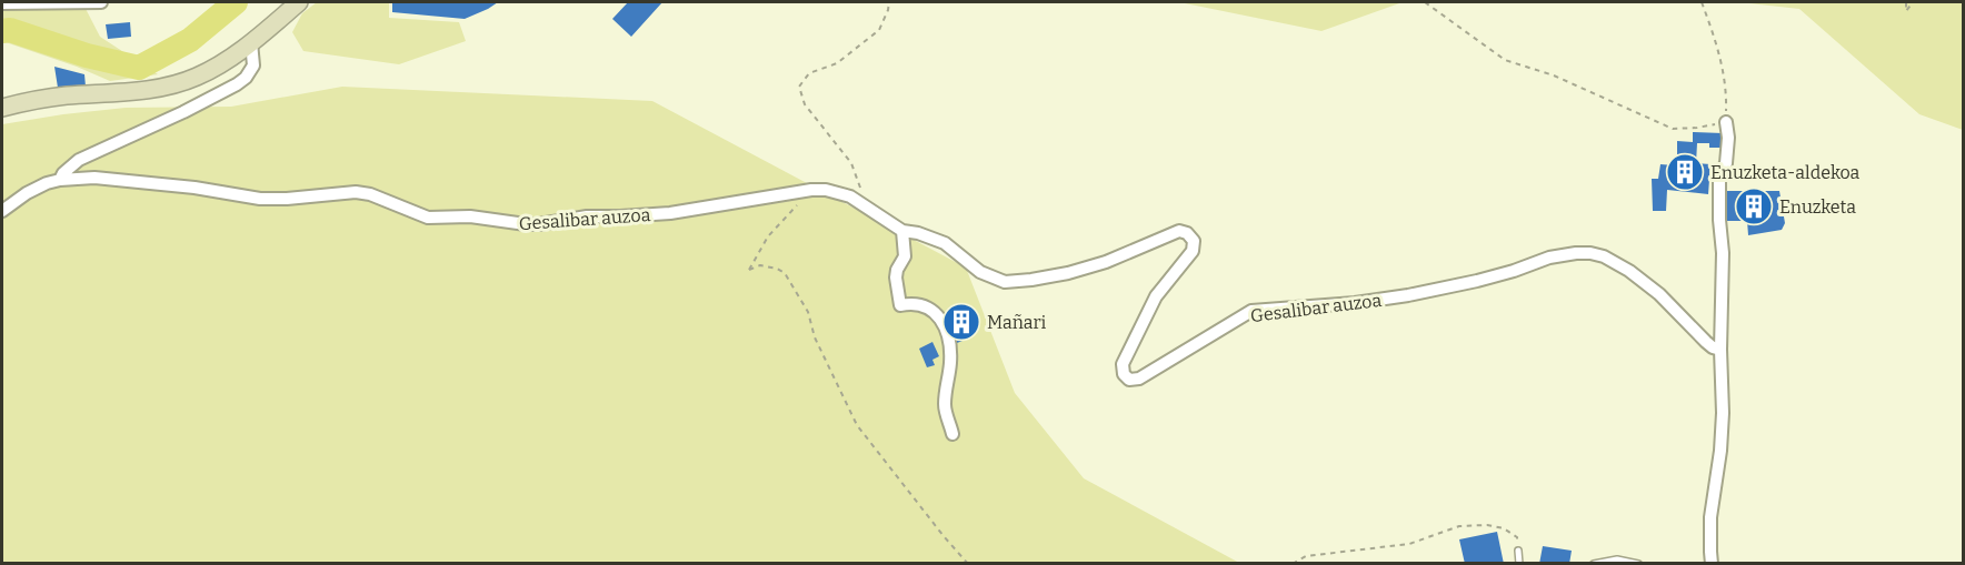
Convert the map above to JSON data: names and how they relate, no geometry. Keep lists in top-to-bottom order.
{
  "streets": {
    "street": ["Gesalibar auzoa"]
  },
  "places": {
    "building": ["Enuzketa-aldekoa", "Enuzketa", "Mañari"]
  }
}
